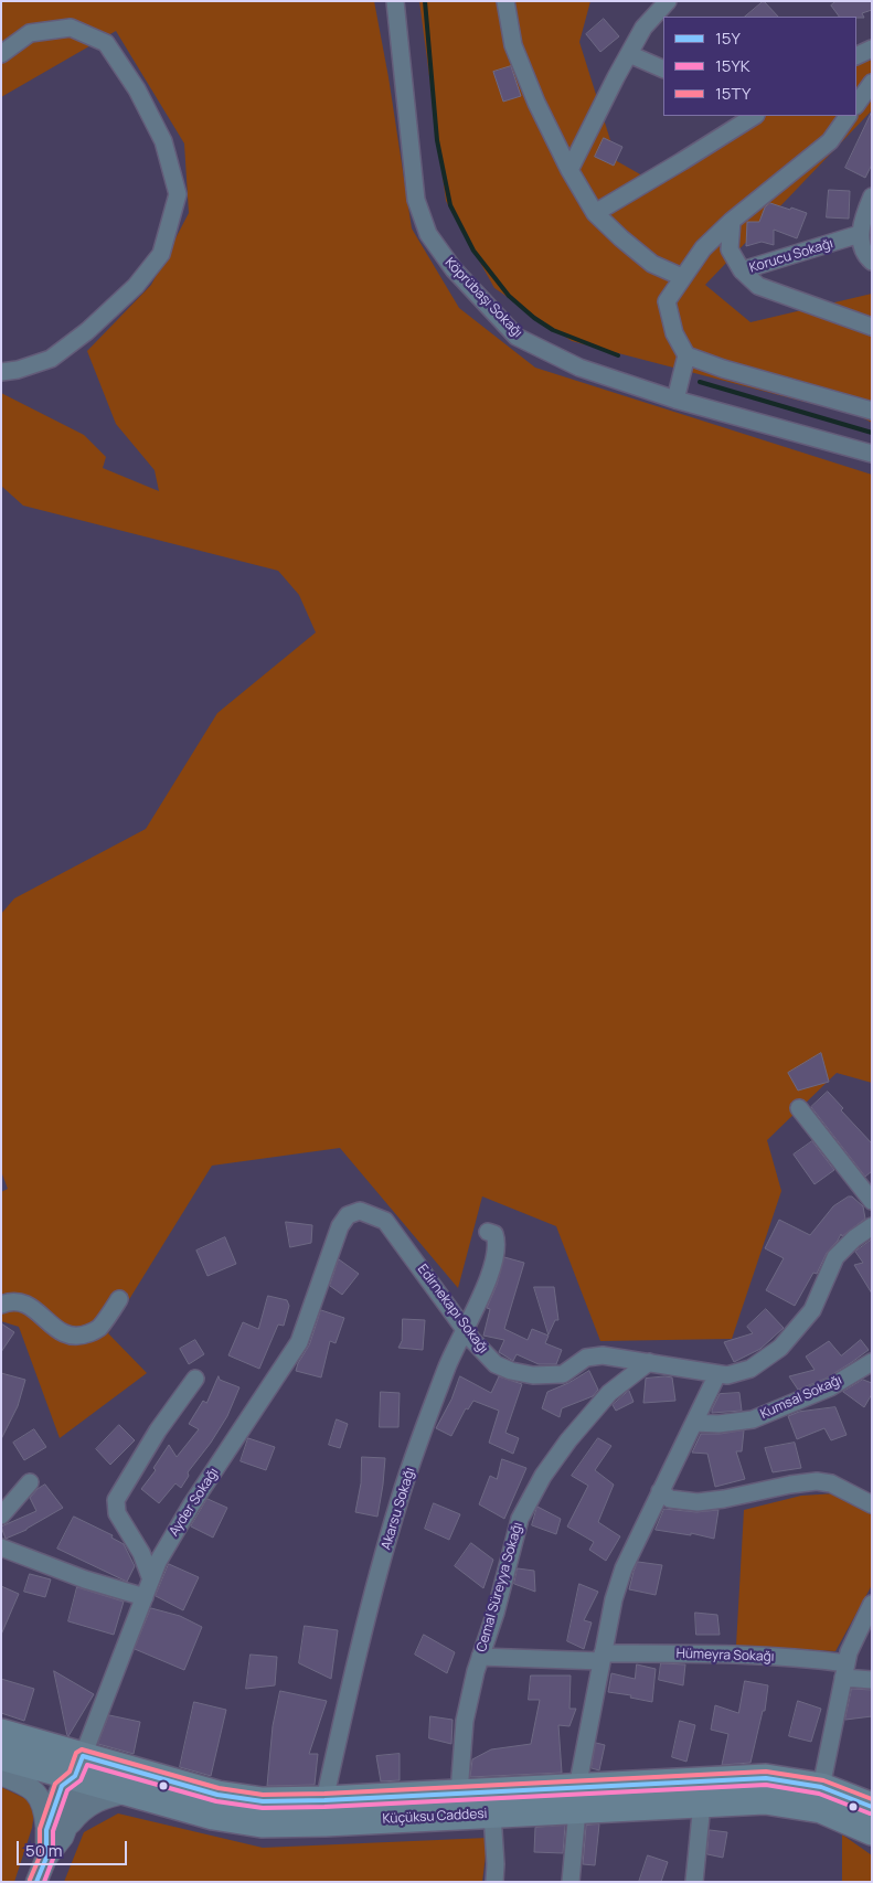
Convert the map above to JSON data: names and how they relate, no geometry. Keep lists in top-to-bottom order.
{
  "streets": {
    "main road": ["Küçüksu Caddesi"],
    "street": [
      "Korucu Sokağı",
      "Köprübaşı Sokağı",
      "Edirnekapı Sokağı",
      "Kumsal Sokağı",
      "Ayder Sokağı",
      "Akarsu Sokağı",
      "Cemal Süreyya Sokağı",
      "Hümeyra Sokağı"
    ]
  },
  "crossings": [
    ["Edirnekapı Sokağı", "Ayder Sokağı"],
    ["Edirnekapı Sokağı", "Akarsu Sokağı"],
    ["Edirnekapı Sokağı", "Cemal Süreyya Sokağı"],
    ["Ayder Sokağı", "Küçüksu Caddesi"],
    ["Akarsu Sokağı", "Küçüksu Caddesi"],
    ["Cemal Süreyya Sokağı", "Hümeyra Sokağı"],
    ["Cemal Süreyya Sokağı", "Küçüksu Caddesi"]
  ],
  "lines": ["transit line 15TY", "transit line 15Y", "transit line 15YK"],
  "legend": ["15Y", "15YK", "15TY"],
  "scale_bar": "50 m"
}
